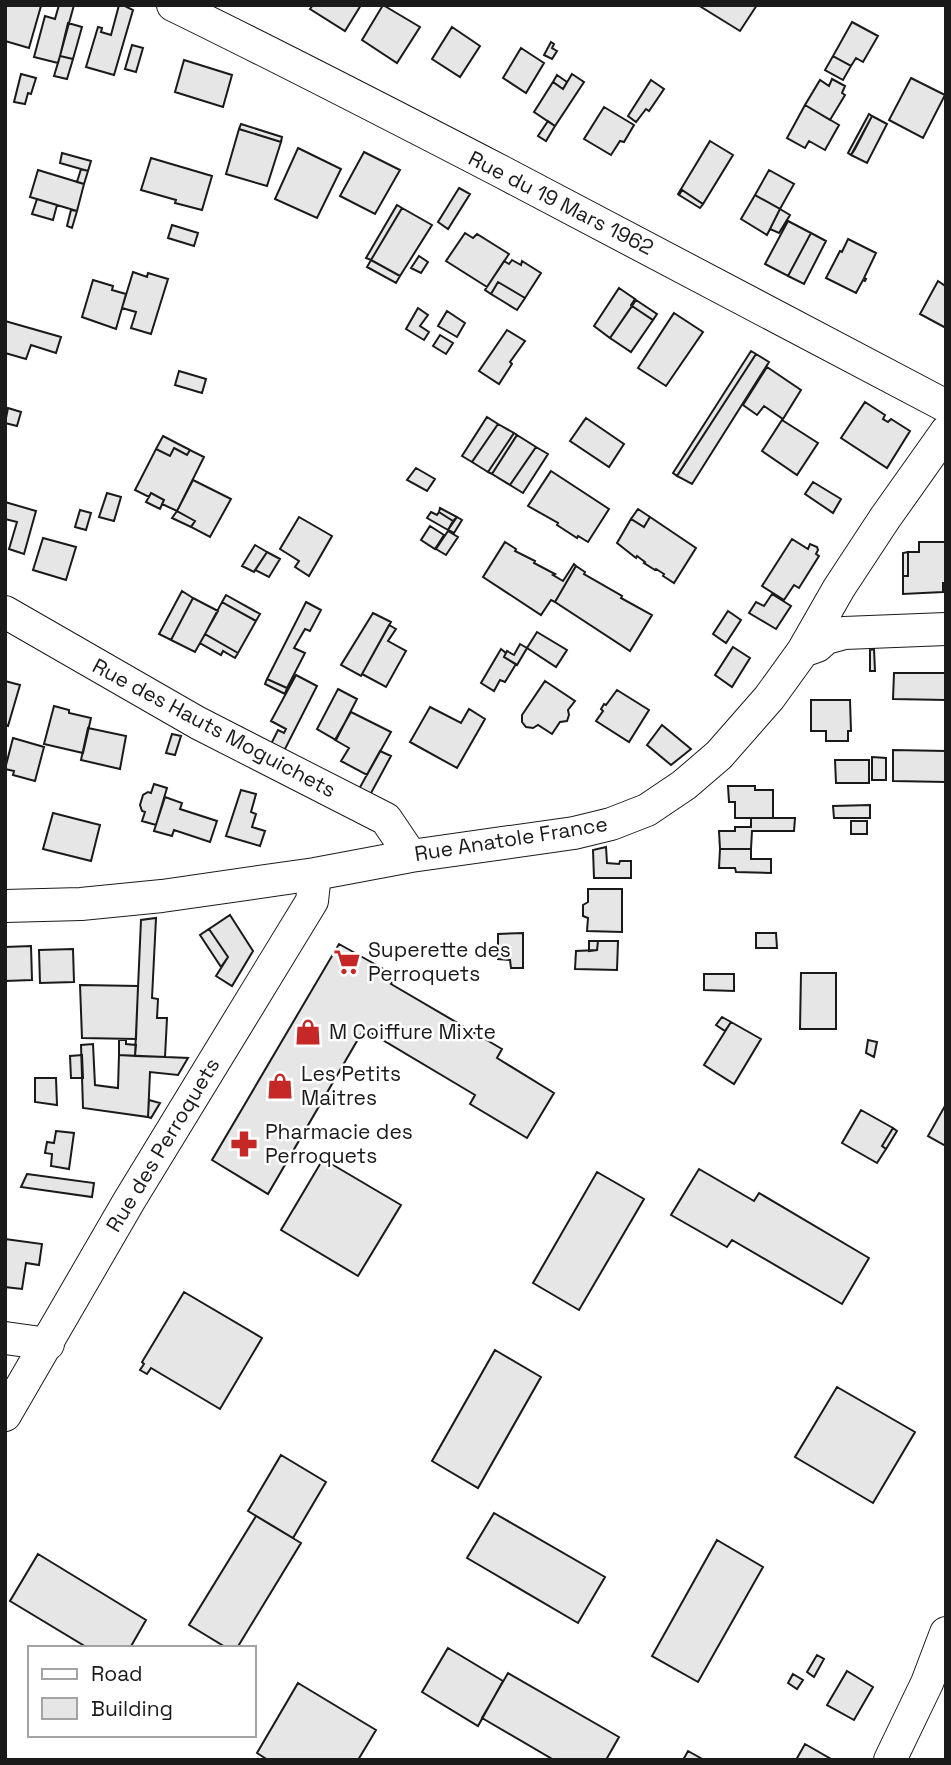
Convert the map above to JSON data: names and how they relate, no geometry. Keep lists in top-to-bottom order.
{
  "streets": {
    "street": [
      "Rue du 19 Mars 1962",
      "Rue des Hauts Moguichets",
      "Rue Anatole France",
      "Rue des Perroquets"
    ]
  },
  "crossings": [
    ["Rue des Hauts Moguichets", "Rue Anatole France"],
    ["Rue Anatole France", "Rue des Perroquets"]
  ],
  "places": {
    "supermarket": ["Superette des Perroquets"],
    "shop": ["M Coiffure Mixte", "Les Petits Maitres"],
    "pharmacy": ["Pharmacie des Perroquets"]
  },
  "legend": ["Road", "Building"]
}
